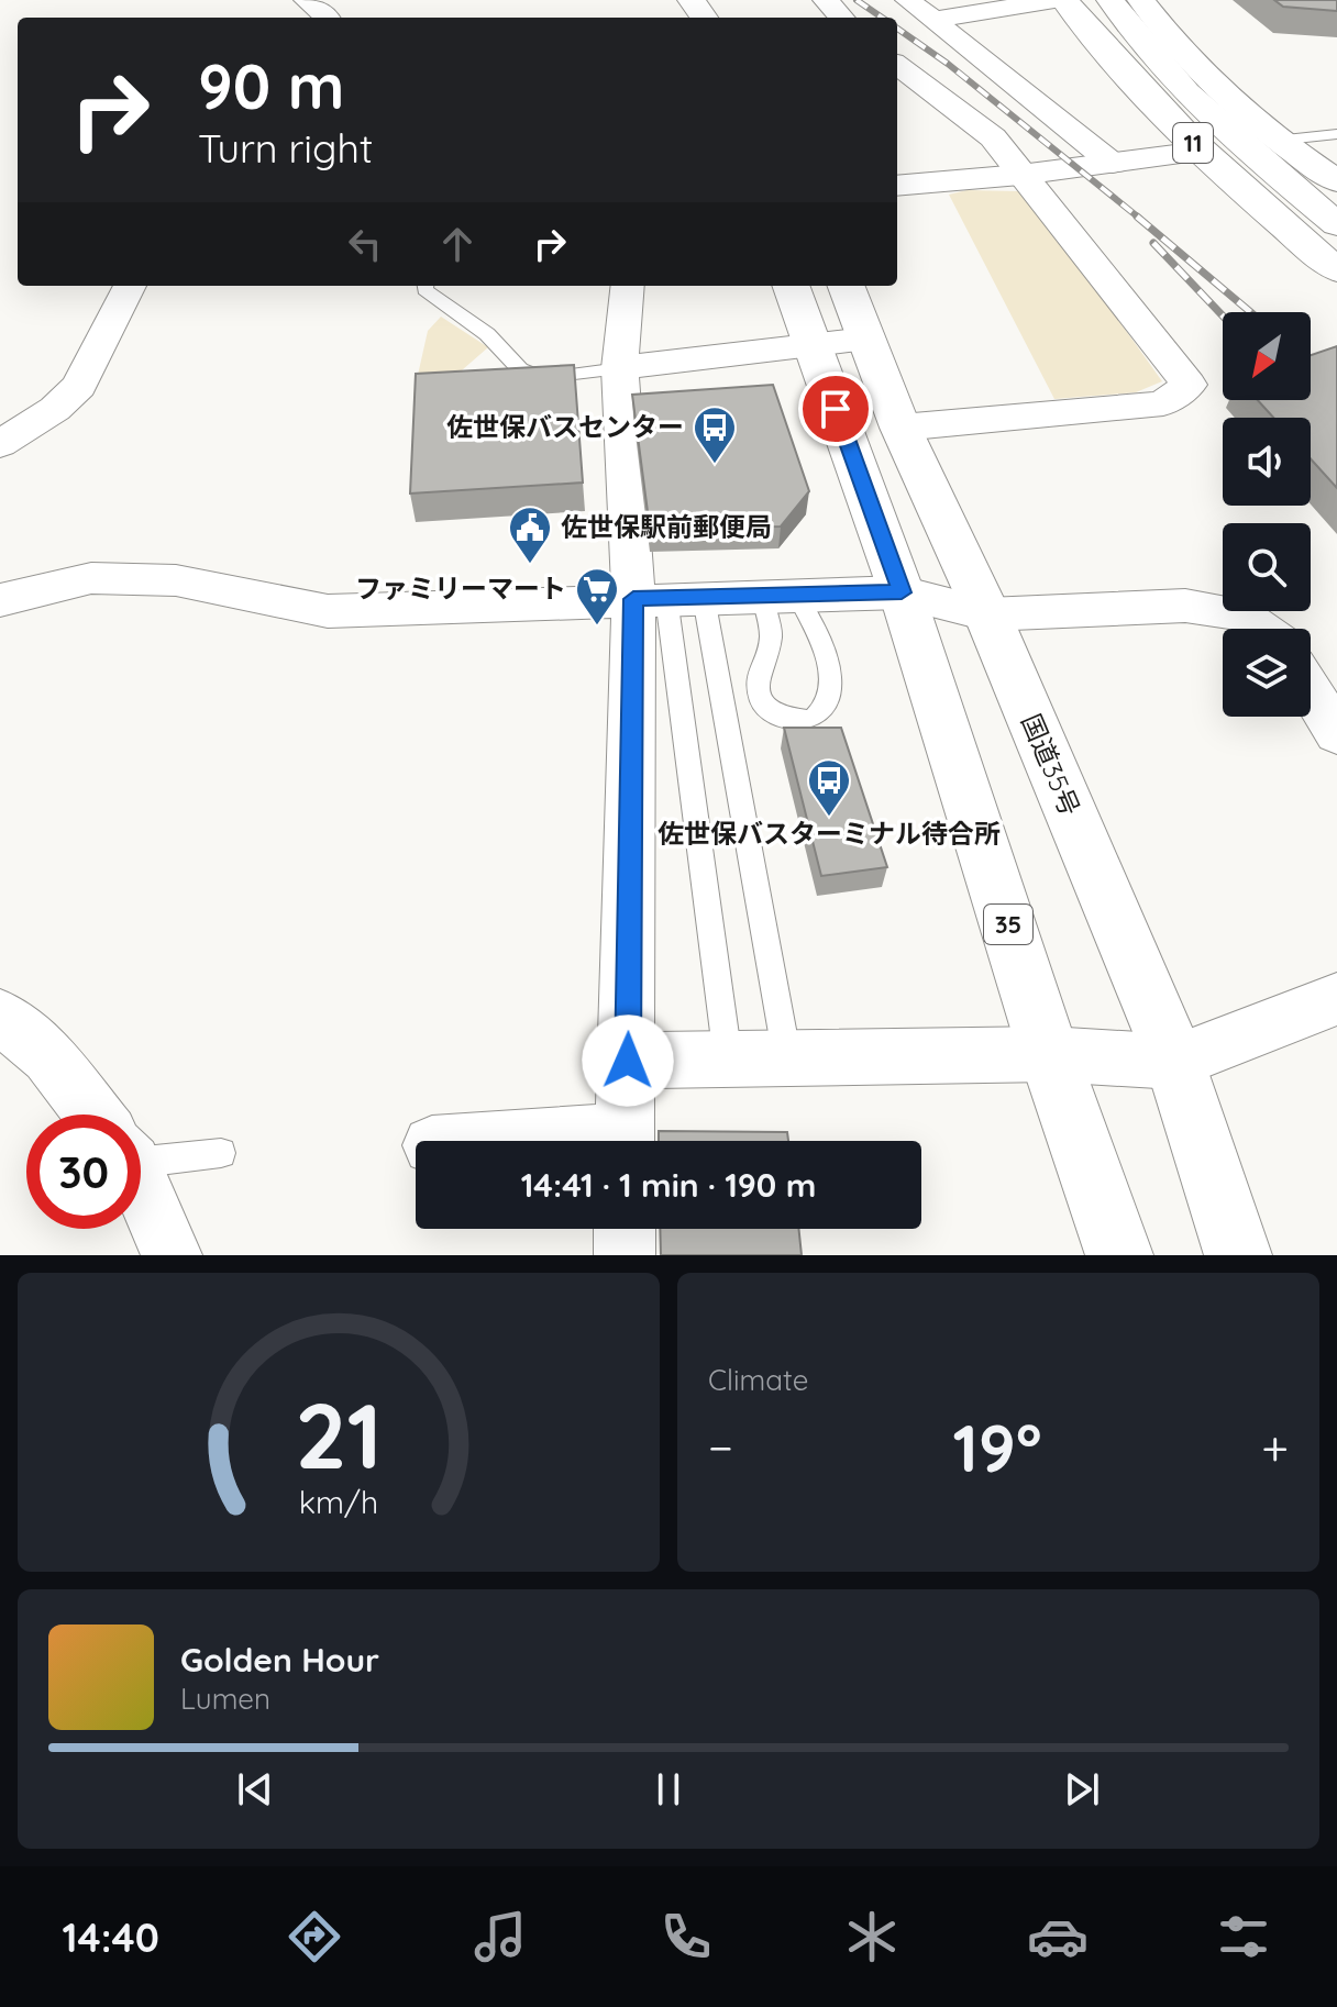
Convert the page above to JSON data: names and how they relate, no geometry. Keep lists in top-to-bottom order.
{
  "streets": {
    "main road": ["11", "国道35号", "35"]
  },
  "places": {
    "bus stop": ["佐世保バスセンター", "佐世保バスターミナル待合所"],
    "public building": ["佐世保駅前郵便局"],
    "supermarket": ["ファミリーマート"]
  },
  "north": "bottom left",
  "page": {
    "turn": ["90 m", "Turn right"],
    "limit": "30",
    "trip": "14:41 · 1 min · 190 m",
    "tile": "Climate",
    "heat": ["−", "19°", "+"],
    "song": ["Golden Hour", "Lumen"],
    "tabs": "14:40",
    "gauge": ["21", "km/h"]
  }
}
